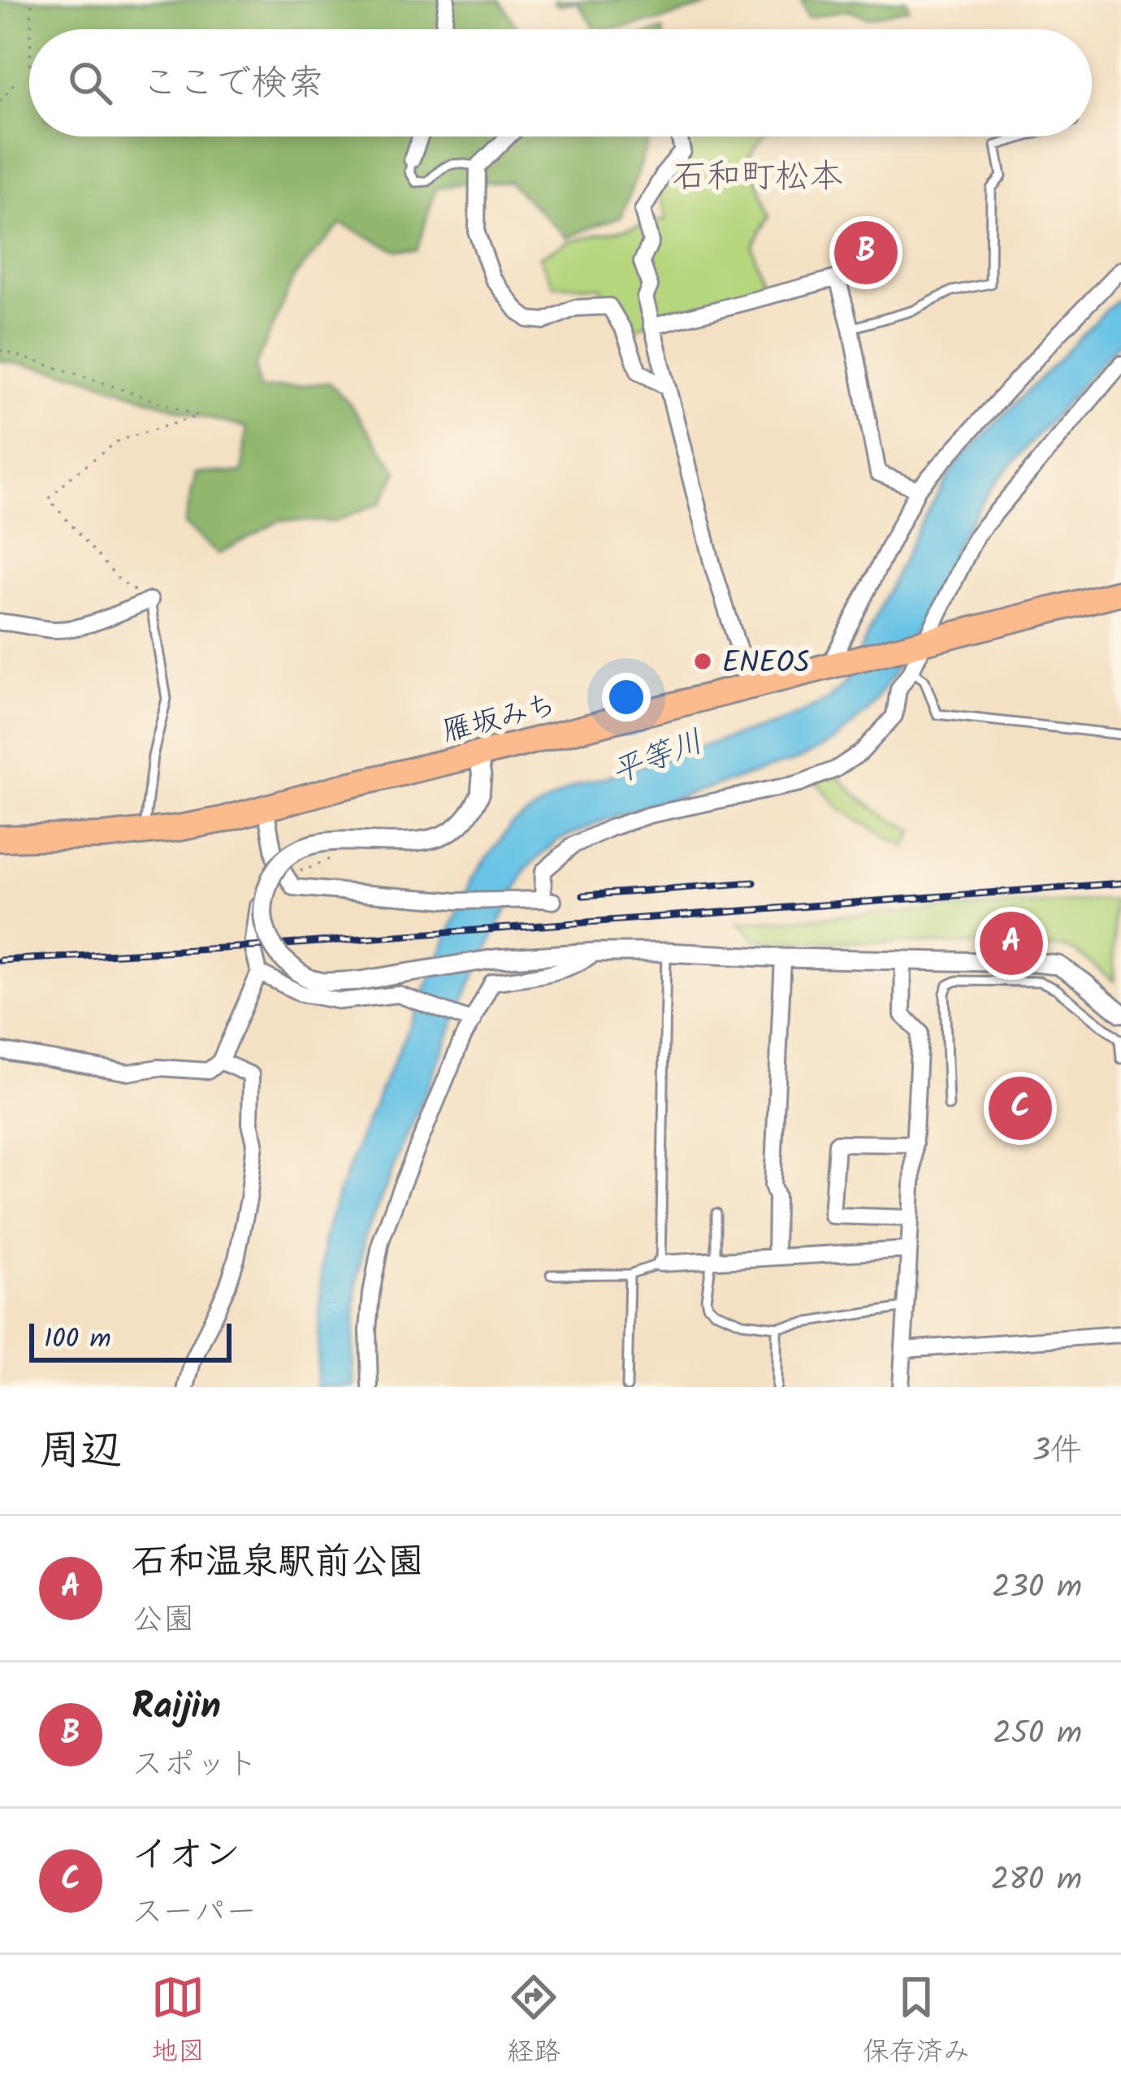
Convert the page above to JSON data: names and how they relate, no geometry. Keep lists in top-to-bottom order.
{
  "streets": {
    "highway": ["雁坂みち"]
  },
  "districts": ["石和町松本"],
  "water": ["平等川"],
  "places": ["ENEOS"],
  "scale_bar": "100 m",
  "page": {
    "search": "ここで検索",
    "pins": ["B", "A", "C"],
    "scale": "100 m",
    "heading": ["周辺", "3件"],
    "list": [
      {
        "mark": "A",
        "name": "石和温泉駅前公園",
        "note": "公園",
        "value": "230 m"
      },
      {
        "mark": "B",
        "name": "Raijin",
        "note": "スポット",
        "value": "250 m"
      },
      {
        "mark": "C",
        "name": "イオン",
        "note": "スーパー",
        "value": "280 m"
      }
    ],
    "nav": ["地図", "経路", "保存済み"]
  }
}
